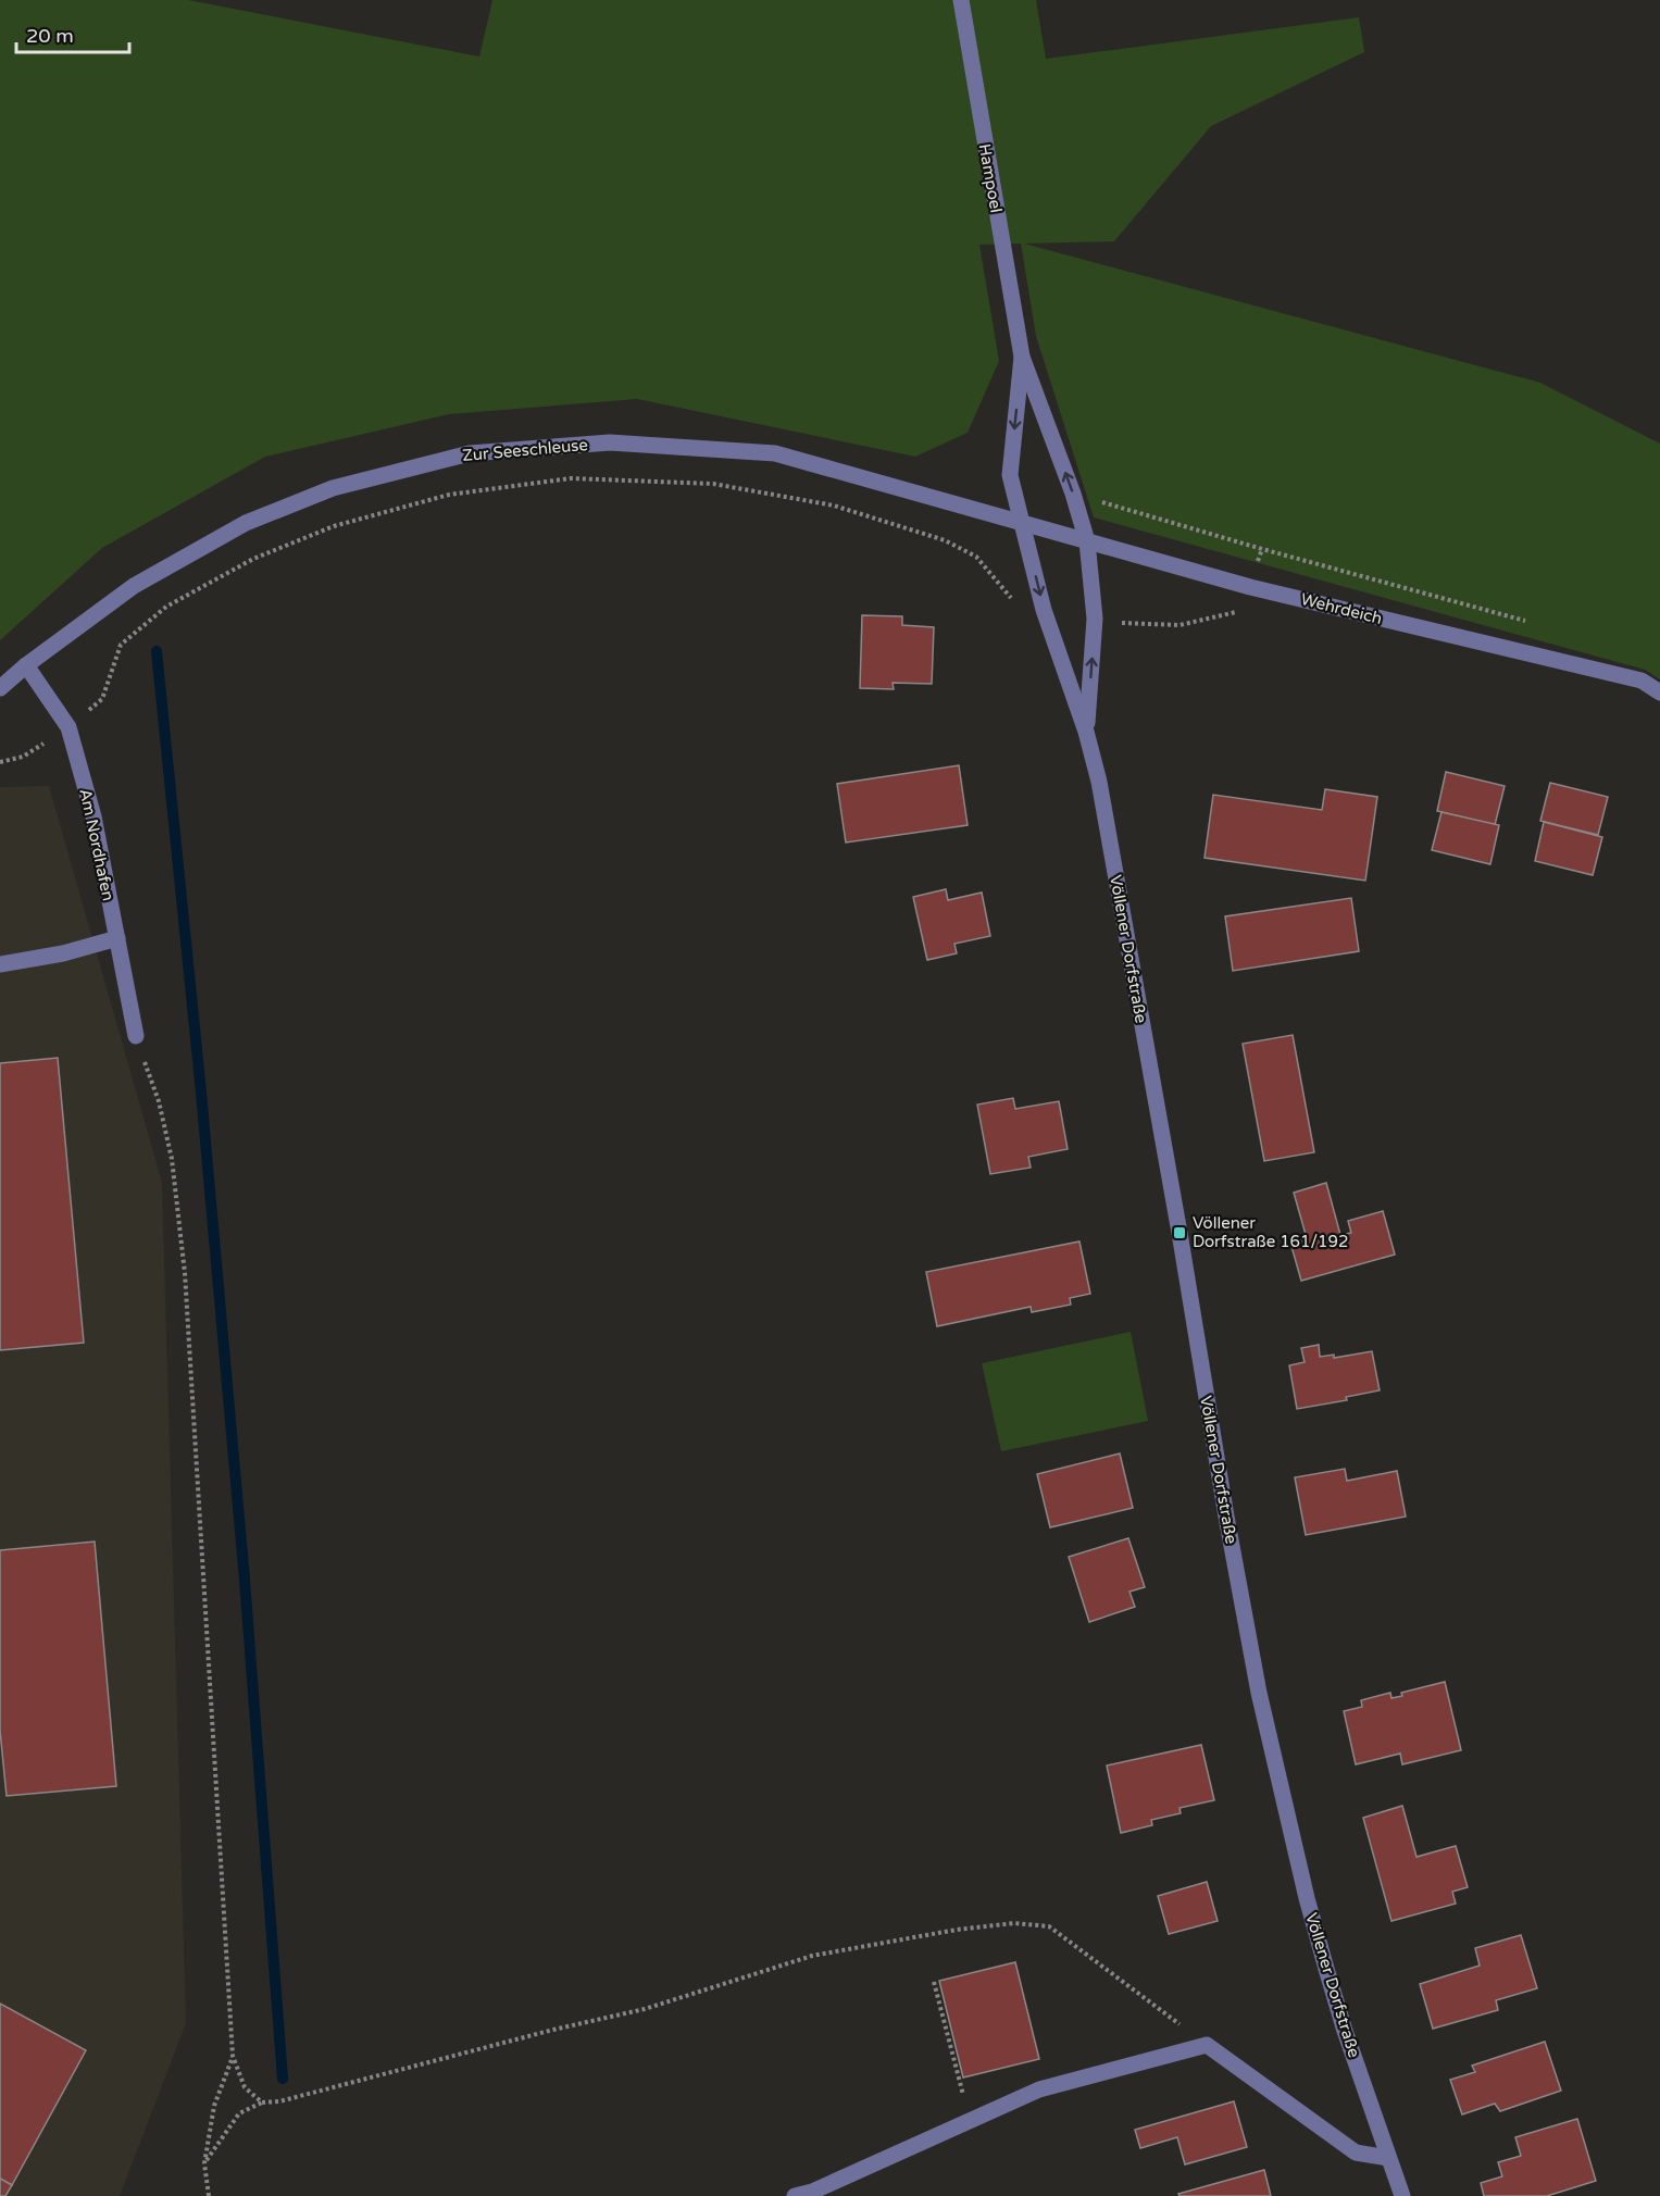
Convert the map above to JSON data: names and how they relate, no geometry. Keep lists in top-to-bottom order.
{
  "streets": {
    "street": [
      "Hampoel",
      "Zur Seeschleuse",
      "Wehrdeich",
      "Am Nordhafen",
      "Völlener Dorfstraße"
    ]
  },
  "crossings": [
    ["Hampoel", "Zur Seeschleuse"],
    ["Hampoel", "Wehrdeich"],
    ["Hampoel", "Völlener Dorfstraße"],
    ["Zur Seeschleuse", "Wehrdeich"],
    ["Zur Seeschleuse", "Am Nordhafen"],
    ["Zur Seeschleuse", "Völlener Dorfstraße"],
    ["Wehrdeich", "Völlener Dorfstraße"]
  ],
  "places": {
    "transit": ["Völlener Dorfstraße 161/192"]
  },
  "scale_bar": "20 m"
}
